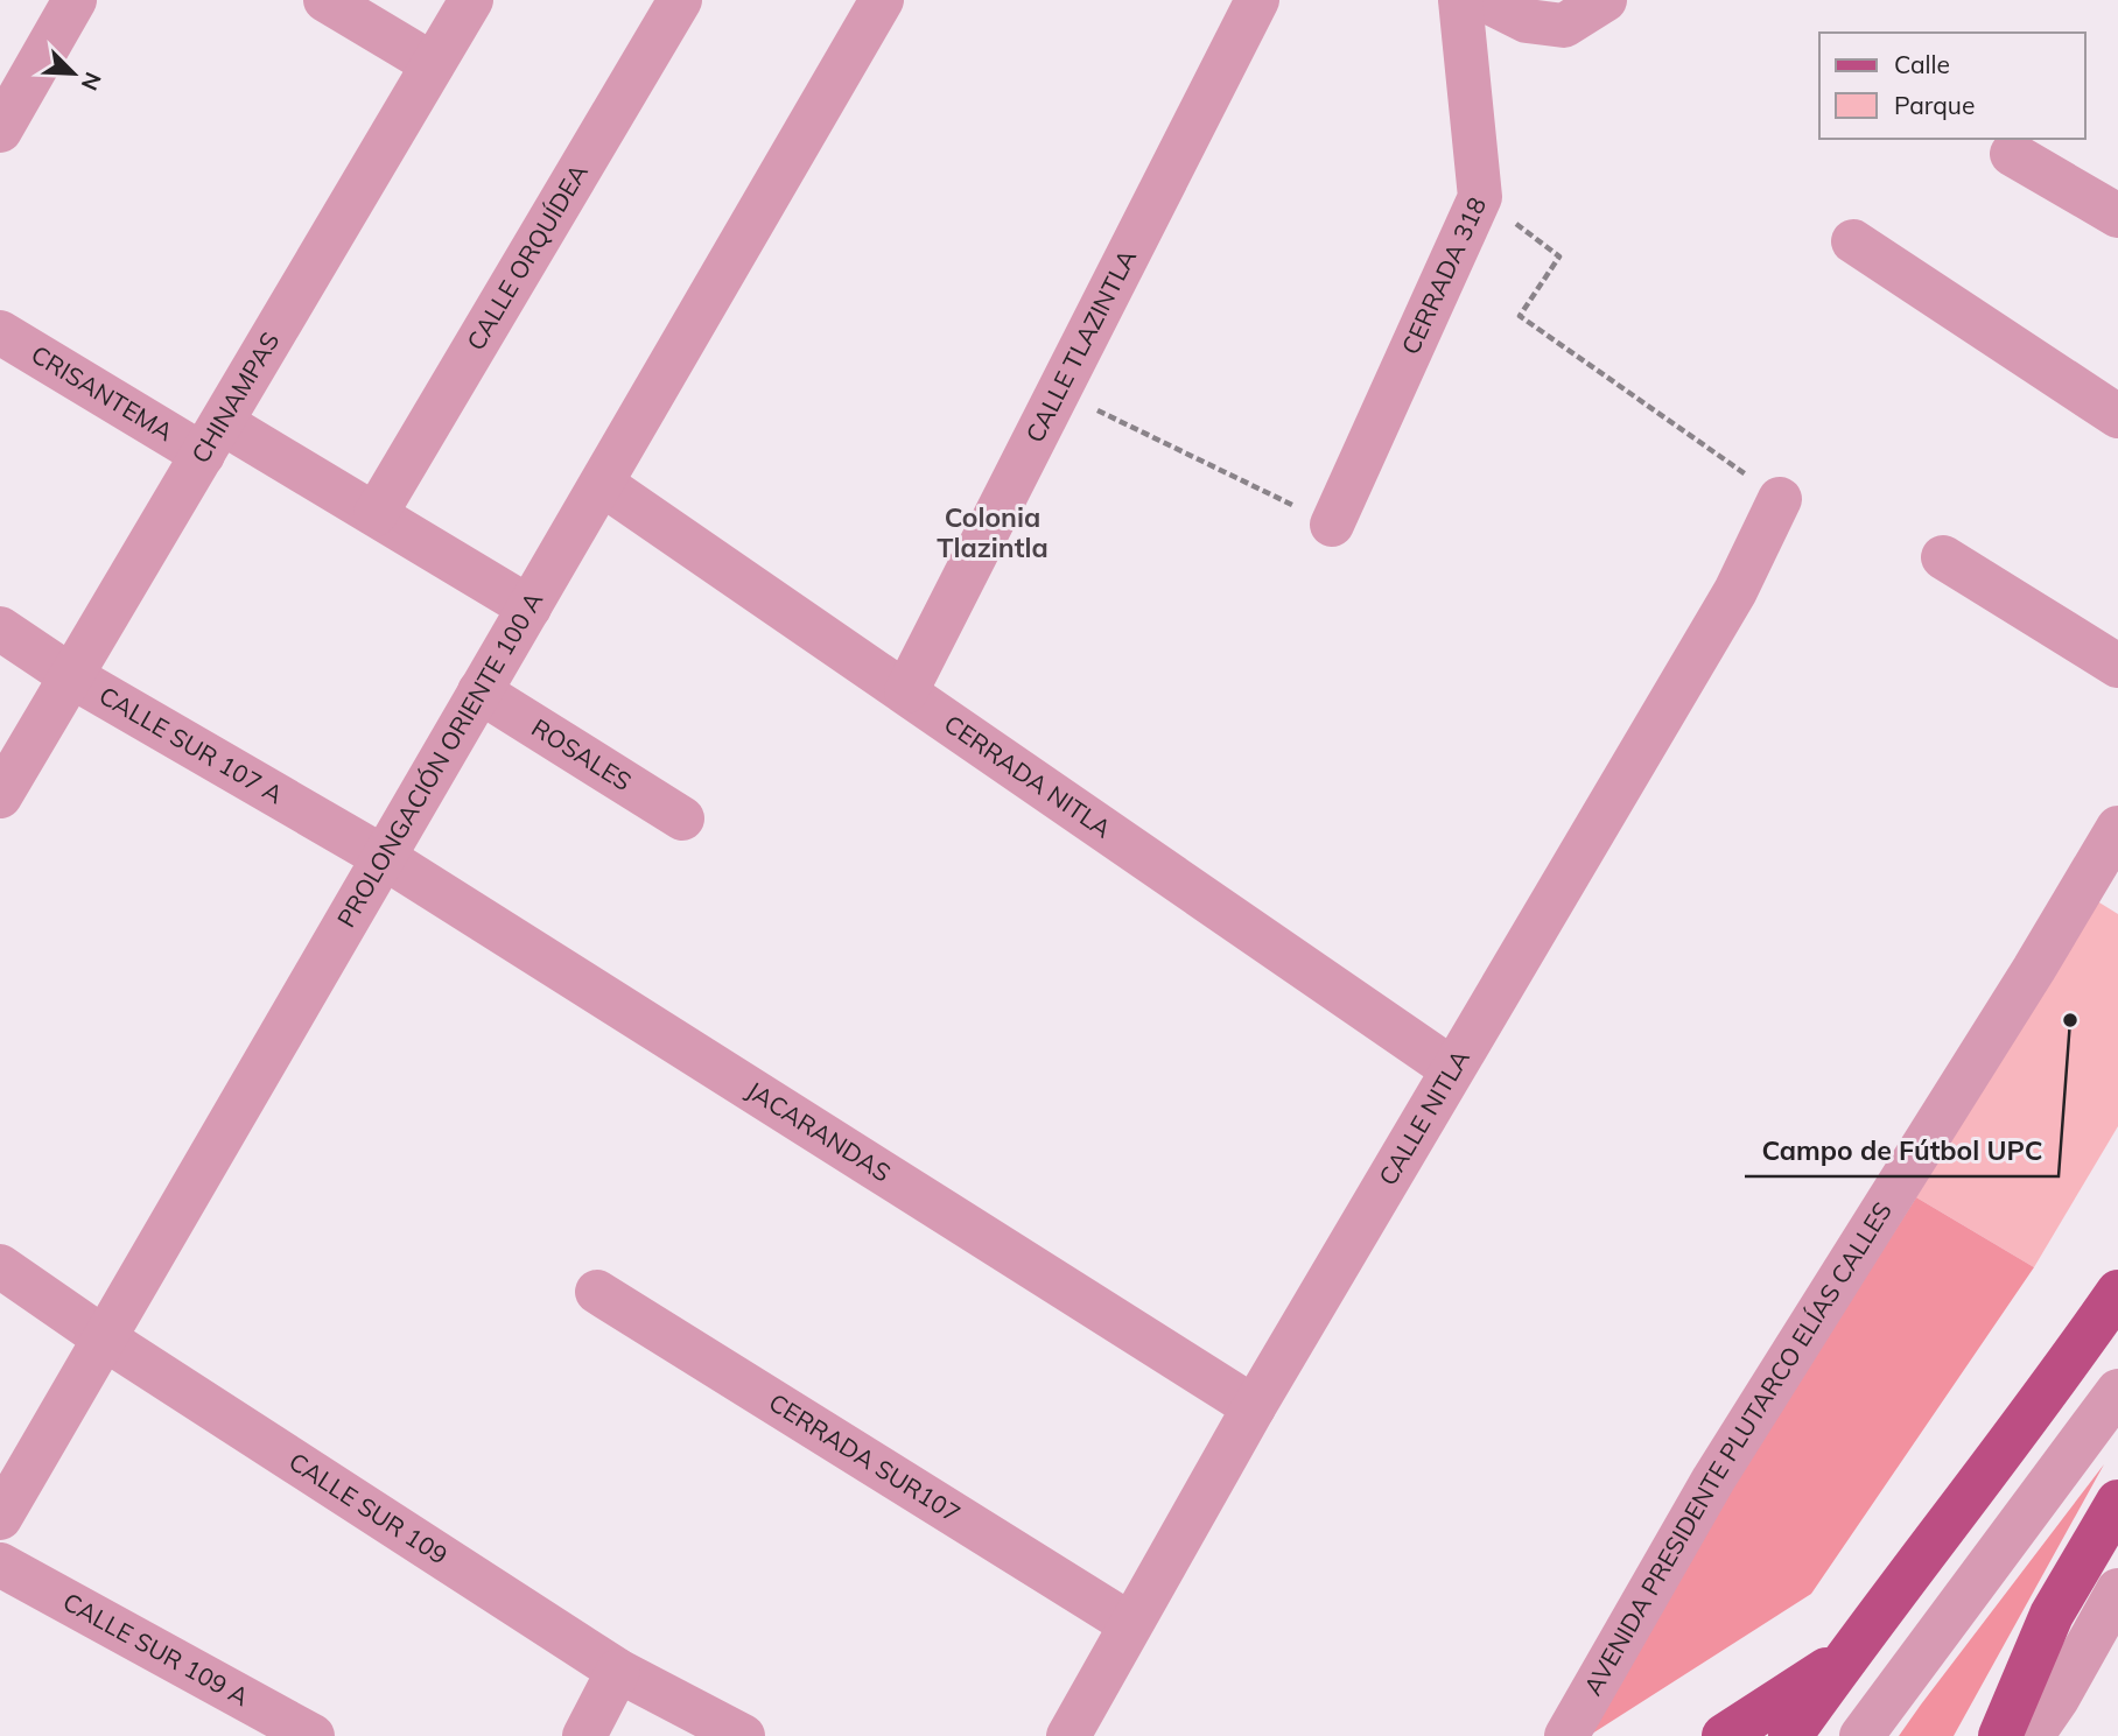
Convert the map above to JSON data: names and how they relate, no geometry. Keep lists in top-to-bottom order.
{
  "streets": {
    "street": [
      "CALLE ORQUÍDEA",
      "CERRADA 318",
      "CALLE TLAZINTLA",
      "CRISANTEMA",
      "CHINAMPAS",
      "CALLE SUR 107 A",
      "ROSALES",
      "PROLONGACIÓN ORIENTE 100 A",
      "CERRADA NITLA",
      "CALLE NITLA",
      "JACARANDAS",
      "AVENIDA PRESIDENTE PLUTARCO ELÍAS CALLES",
      "CERRADA SUR107",
      "CALLE SUR 109",
      "CALLE SUR 109 A"
    ]
  },
  "crossings": [
    ["CALLE ORQUÍDEA", "CRISANTEMA"],
    ["CERRADA 318", "CALLE NITLA"],
    ["CALLE TLAZINTLA", "CERRADA NITLA"],
    ["CRISANTEMA", "CHINAMPAS"],
    ["CRISANTEMA", "PROLONGACIÓN ORIENTE 100 A"],
    ["CHINAMPAS", "CALLE SUR 107 A"],
    ["CALLE SUR 107 A", "PROLONGACIÓN ORIENTE 100 A"],
    ["CALLE SUR 107 A", "JACARANDAS"],
    ["ROSALES", "PROLONGACIÓN ORIENTE 100 A"],
    ["PROLONGACIÓN ORIENTE 100 A", "CERRADA NITLA"],
    ["PROLONGACIÓN ORIENTE 100 A", "JACARANDAS"],
    ["PROLONGACIÓN ORIENTE 100 A", "CALLE SUR 109"],
    ["CERRADA NITLA", "CALLE NITLA"],
    ["CALLE NITLA", "JACARANDAS"],
    ["CALLE NITLA", "CERRADA SUR107"]
  ],
  "districts": ["Colonia Tlazintla"],
  "places": ["Campo de Fútbol UPC"],
  "legend": ["Calle", "Parque"],
  "north": "bottom right"
}
